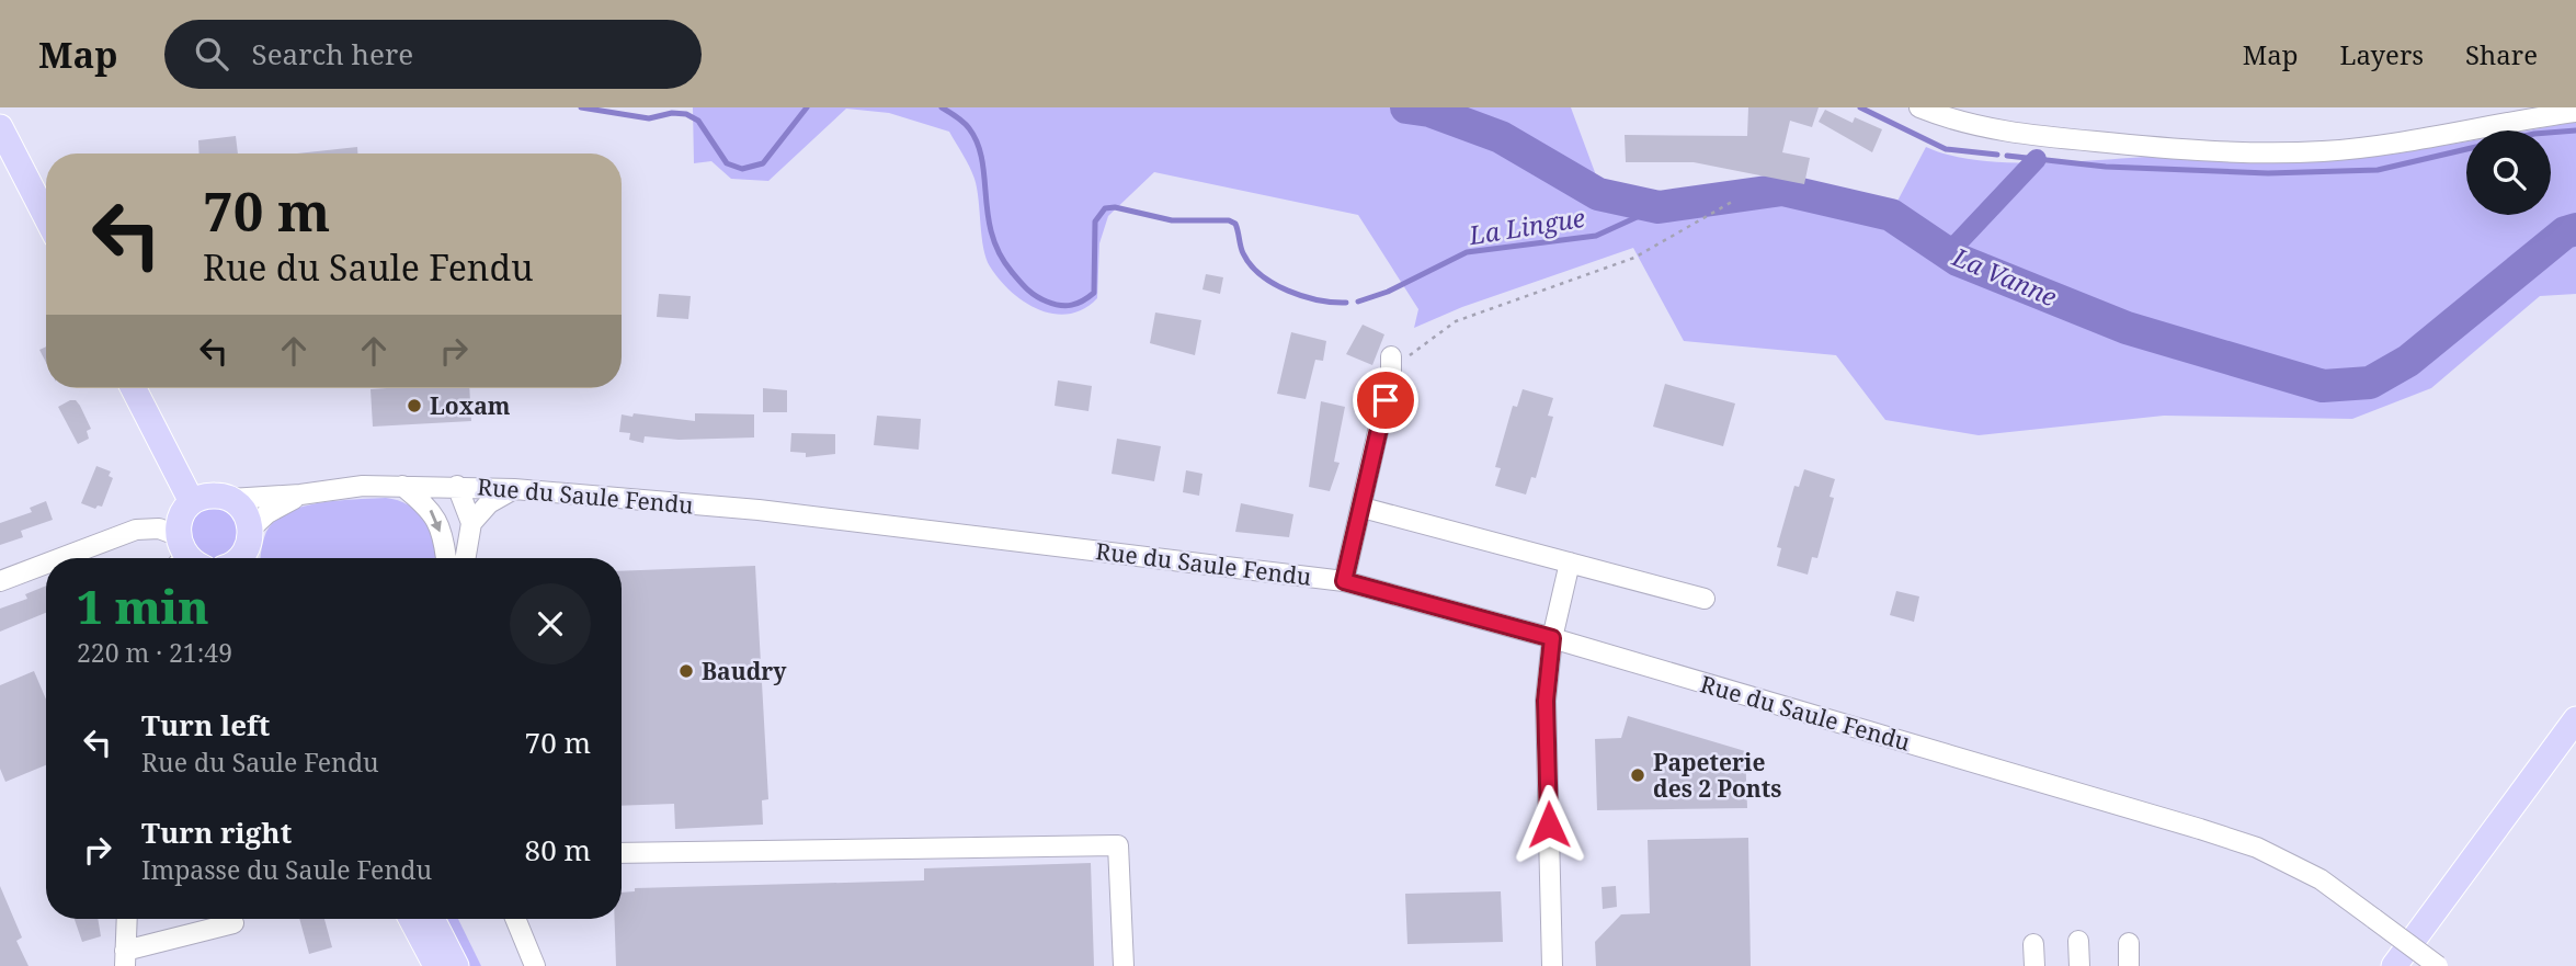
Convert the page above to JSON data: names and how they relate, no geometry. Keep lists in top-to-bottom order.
{
  "streets": {
    "street": ["Rue du Saule Fendu"]
  },
  "water": ["La Lingue", "La Vanne"],
  "places": ["Loxam", "Baudry", "Papeterie des 2 Ponts"],
  "page": {
    "header": "Map",
    "search": "Search here",
    "nav": ["Map", "Layers", "Share"],
    "turn": ["70 m", "Rue du Saule Fendu"],
    "heading": ["1 min", "220 m · 21:49"],
    "list": [
      {
        "name": "Turn left",
        "note": "Rue du Saule Fendu",
        "value": "70 m"
      },
      {
        "name": "Turn right",
        "note": "Impasse du Saule Fendu",
        "value": "80 m"
      }
    ]
  }
}
